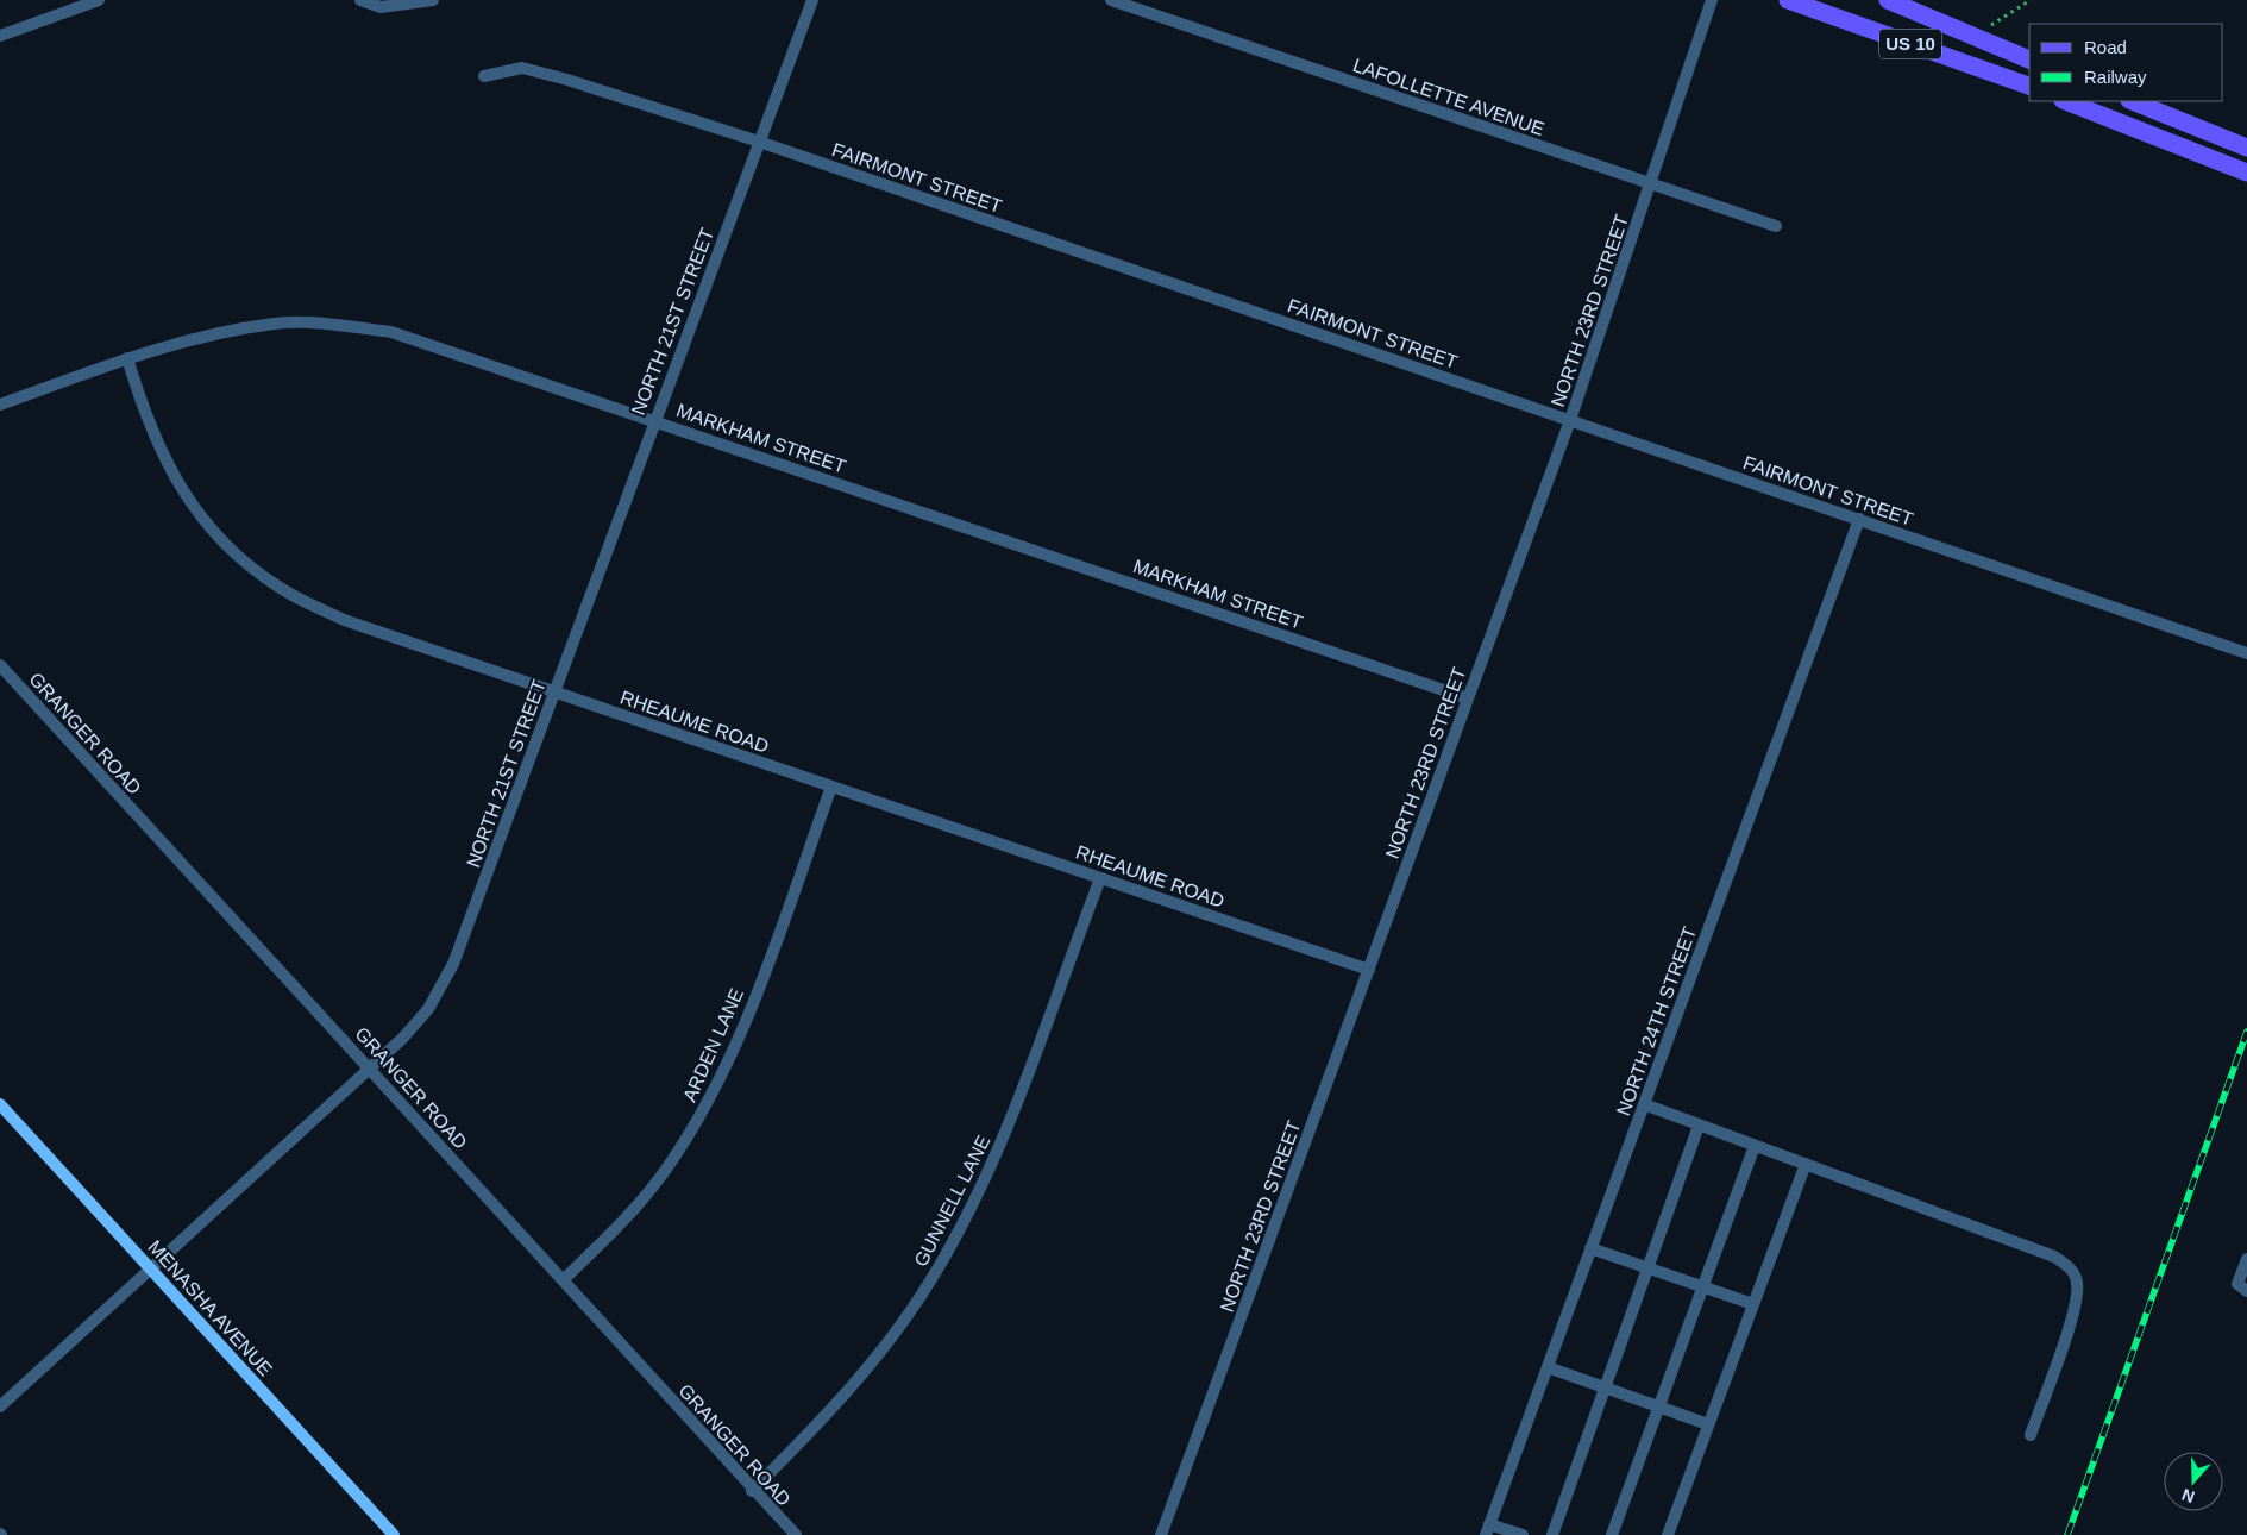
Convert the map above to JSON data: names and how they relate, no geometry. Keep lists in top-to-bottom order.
{
  "streets": {
    "main road": ["US 10"],
    "street": [
      "LAFOLLETTE AVENUE",
      "FAIRMONT STREET",
      "NORTH 23RD STREET",
      "NORTH 21ST STREET",
      "MARKHAM STREET",
      "RHEAUME ROAD",
      "GRANGER ROAD",
      "NORTH 24TH STREET",
      "ARDEN LANE",
      "GUNNELL LANE",
      "MENASHA AVENUE"
    ]
  },
  "crossings": [
    ["LAFOLLETTE AVENUE", "NORTH 23RD STREET"],
    ["FAIRMONT STREET", "NORTH 23RD STREET"],
    ["FAIRMONT STREET", "NORTH 21ST STREET"],
    ["FAIRMONT STREET", "NORTH 24TH STREET"],
    ["NORTH 23RD STREET", "MARKHAM STREET"],
    ["NORTH 23RD STREET", "RHEAUME ROAD"],
    ["NORTH 21ST STREET", "MARKHAM STREET"],
    ["NORTH 21ST STREET", "RHEAUME ROAD"],
    ["NORTH 21ST STREET", "GRANGER ROAD"],
    ["NORTH 21ST STREET", "MENASHA AVENUE"],
    ["MARKHAM STREET", "RHEAUME ROAD"],
    ["RHEAUME ROAD", "ARDEN LANE"],
    ["RHEAUME ROAD", "GUNNELL LANE"],
    ["GRANGER ROAD", "ARDEN LANE"],
    ["GRANGER ROAD", "GUNNELL LANE"]
  ],
  "legend": ["Road", "Railway"],
  "north": "bottom"
}
